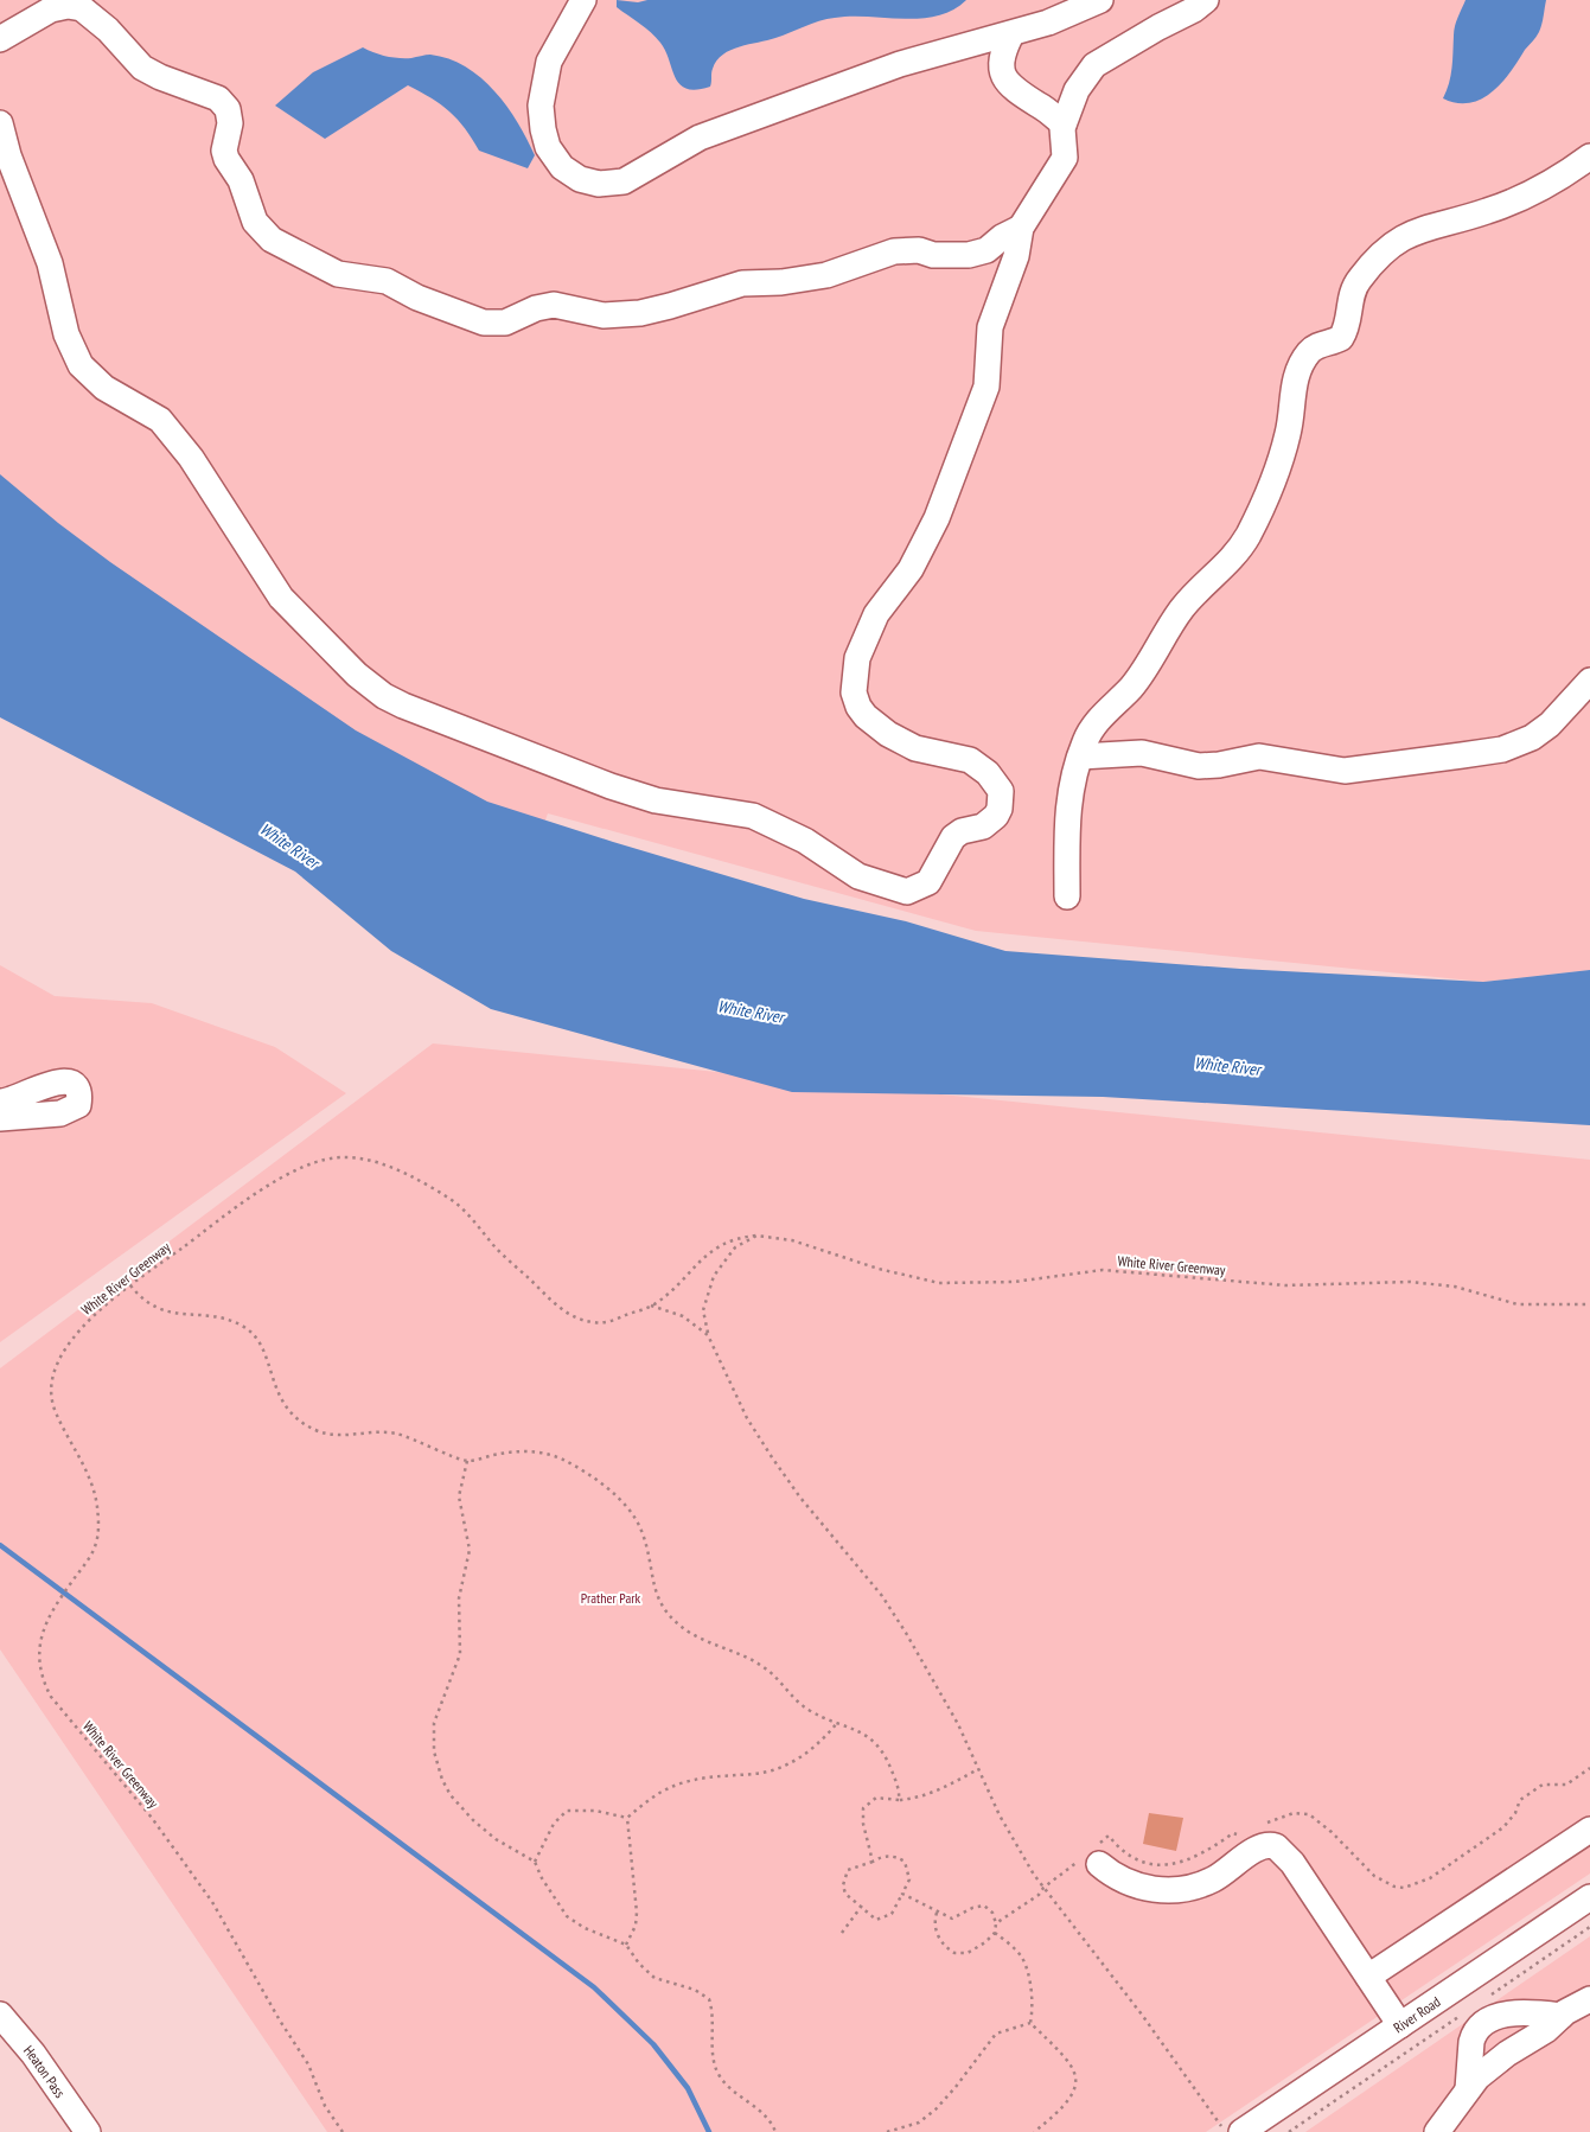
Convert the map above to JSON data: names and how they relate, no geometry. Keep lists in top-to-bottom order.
{
  "streets": {
    "street": ["River Road", "Heaton Pass"],
    "path": ["White River Greenway"]
  },
  "water": ["White River"],
  "parks": ["Prather Park"]
}
